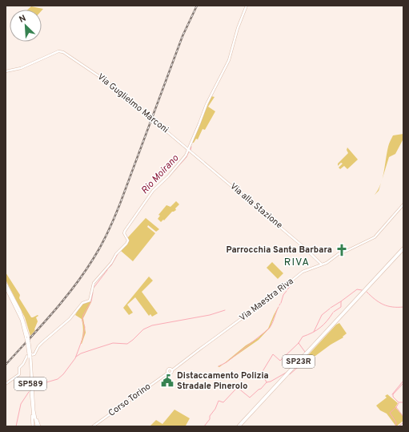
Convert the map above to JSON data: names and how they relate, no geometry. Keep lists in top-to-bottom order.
{
  "streets": {
    "highway": ["SP23R"],
    "main road": ["SP589"],
    "street": [
      "Via Guglielmo Marconi",
      "Via alla Stazione",
      "Via Maestra Riva",
      "Corso Torino"
    ]
  },
  "crossings": [
    ["Via Guglielmo Marconi", "Via alla Stazione"],
    ["Via alla Stazione", "Via Maestra Riva"],
    ["Via Maestra Riva", "Corso Torino"]
  ],
  "districts": ["RIVA"],
  "water": ["Rio Moirano"],
  "places": {
    "church": ["Parrocchia Santa Barbara"],
    "public building": ["Distaccamento Polizia Stradale Pinerolo"]
  },
  "north": "top left"
}
